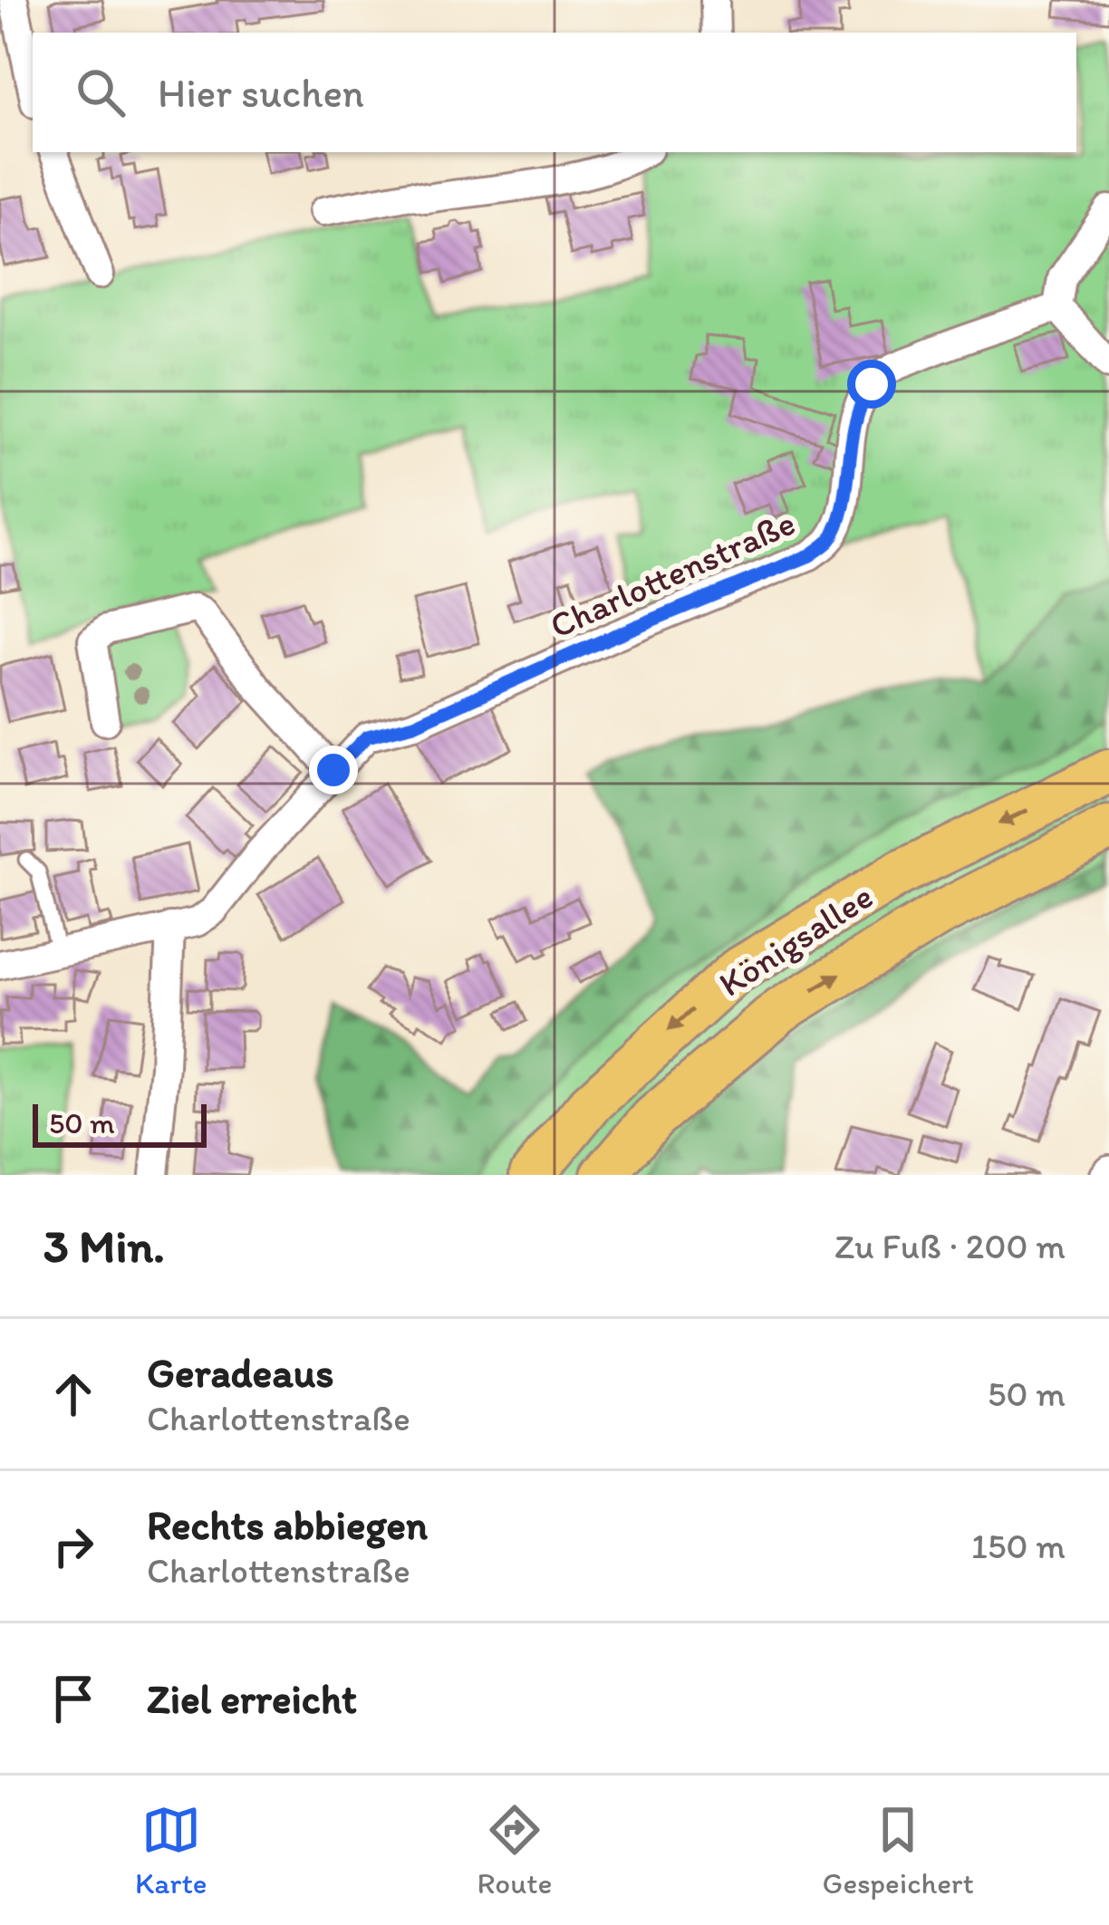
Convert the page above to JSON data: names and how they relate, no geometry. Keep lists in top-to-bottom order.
{
  "streets": {
    "main road": ["Königsallee"],
    "street": ["Charlottenstraße"]
  },
  "scale_bar": "50 m",
  "page": {
    "search": "Hier suchen",
    "scale": "50 m",
    "heading": ["3 Min.", "Zu Fuß · 200 m"],
    "list": [
      ["Geradeaus", "Charlottenstraße", "50 m"],
      ["Rechts abbiegen", "Charlottenstraße", "150 m"],
      "Ziel erreicht"
    ],
    "nav": ["Karte", "Route", "Gespeichert"]
  }
}
